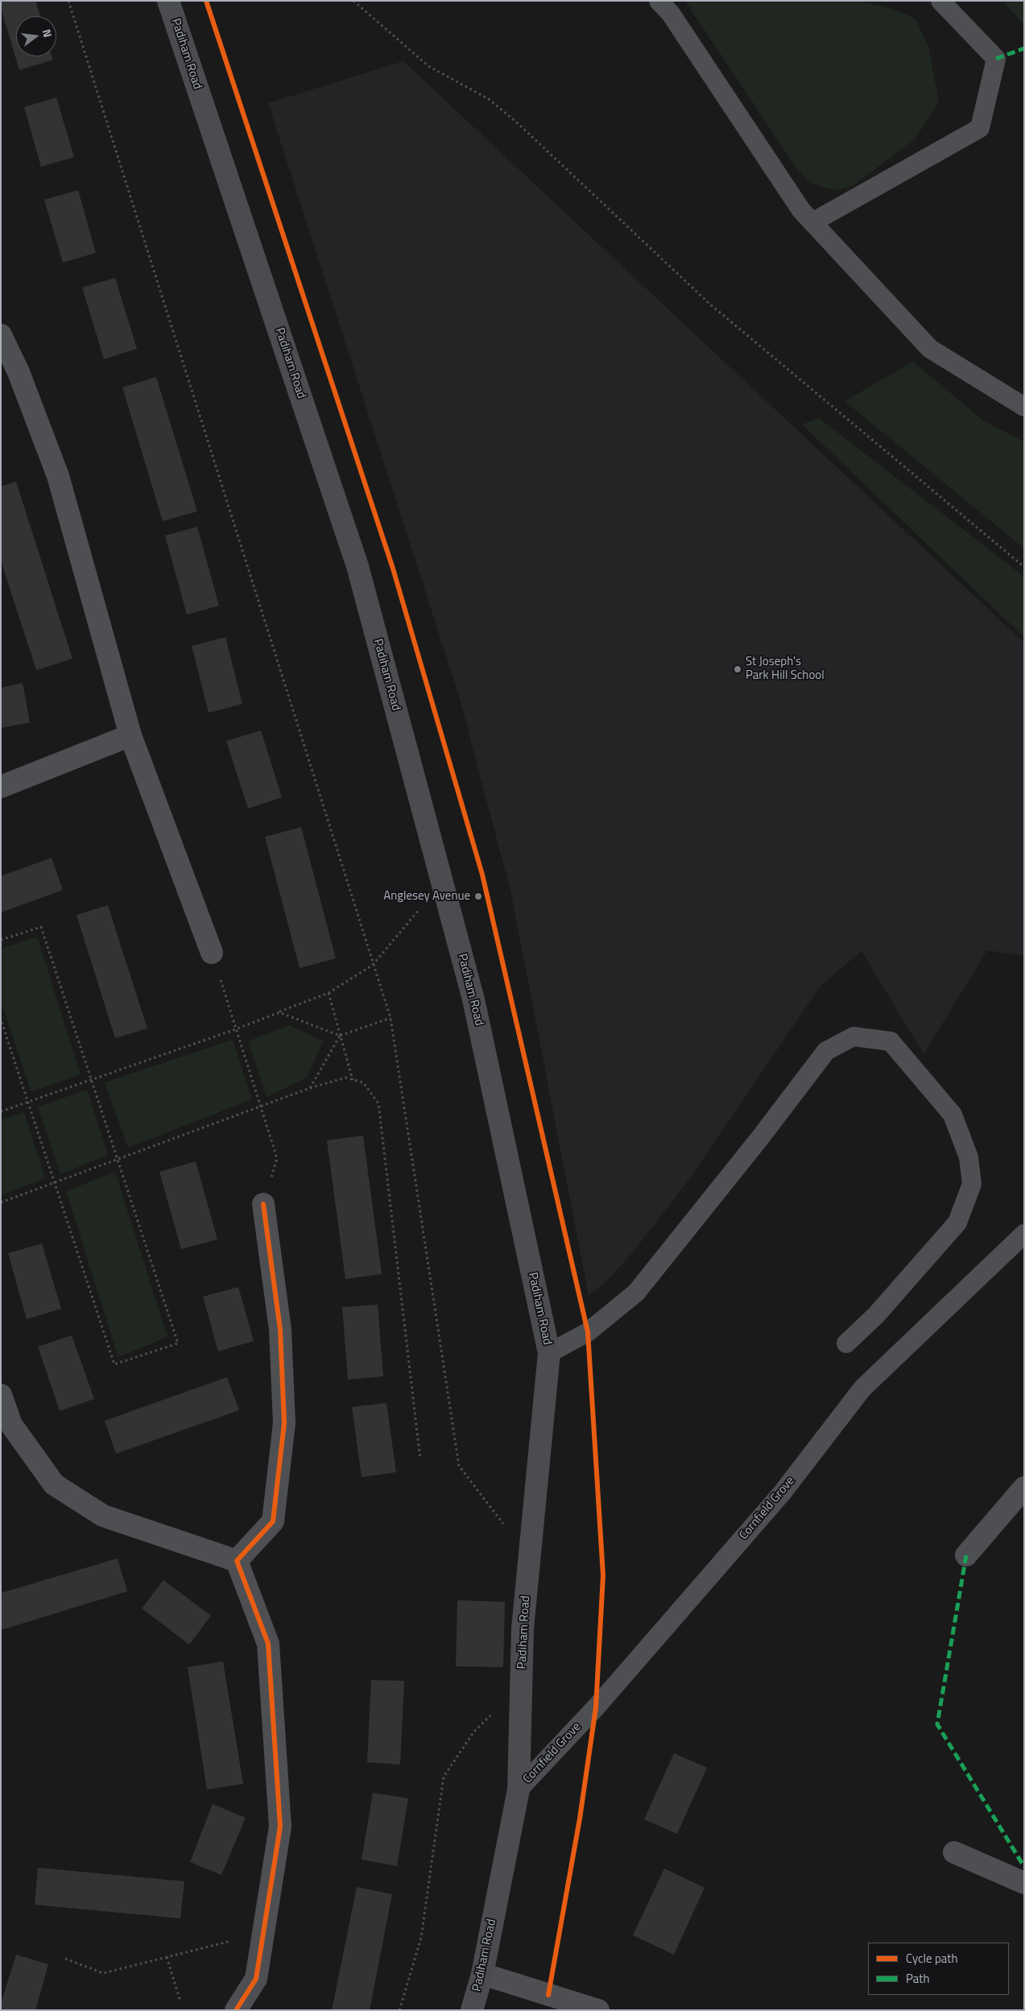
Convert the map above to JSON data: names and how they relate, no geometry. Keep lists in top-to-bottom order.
{
  "streets": {
    "main road": ["Padiham Road"],
    "lane": ["Cornfield Grove"]
  },
  "crossings": [
    ["Padiham Road", "Cornfield Grove"]
  ],
  "places": ["St Joseph's Park Hill School", "Anglesey Avenue"],
  "legend": ["Cycle path", "Path"],
  "north": "right"
}
